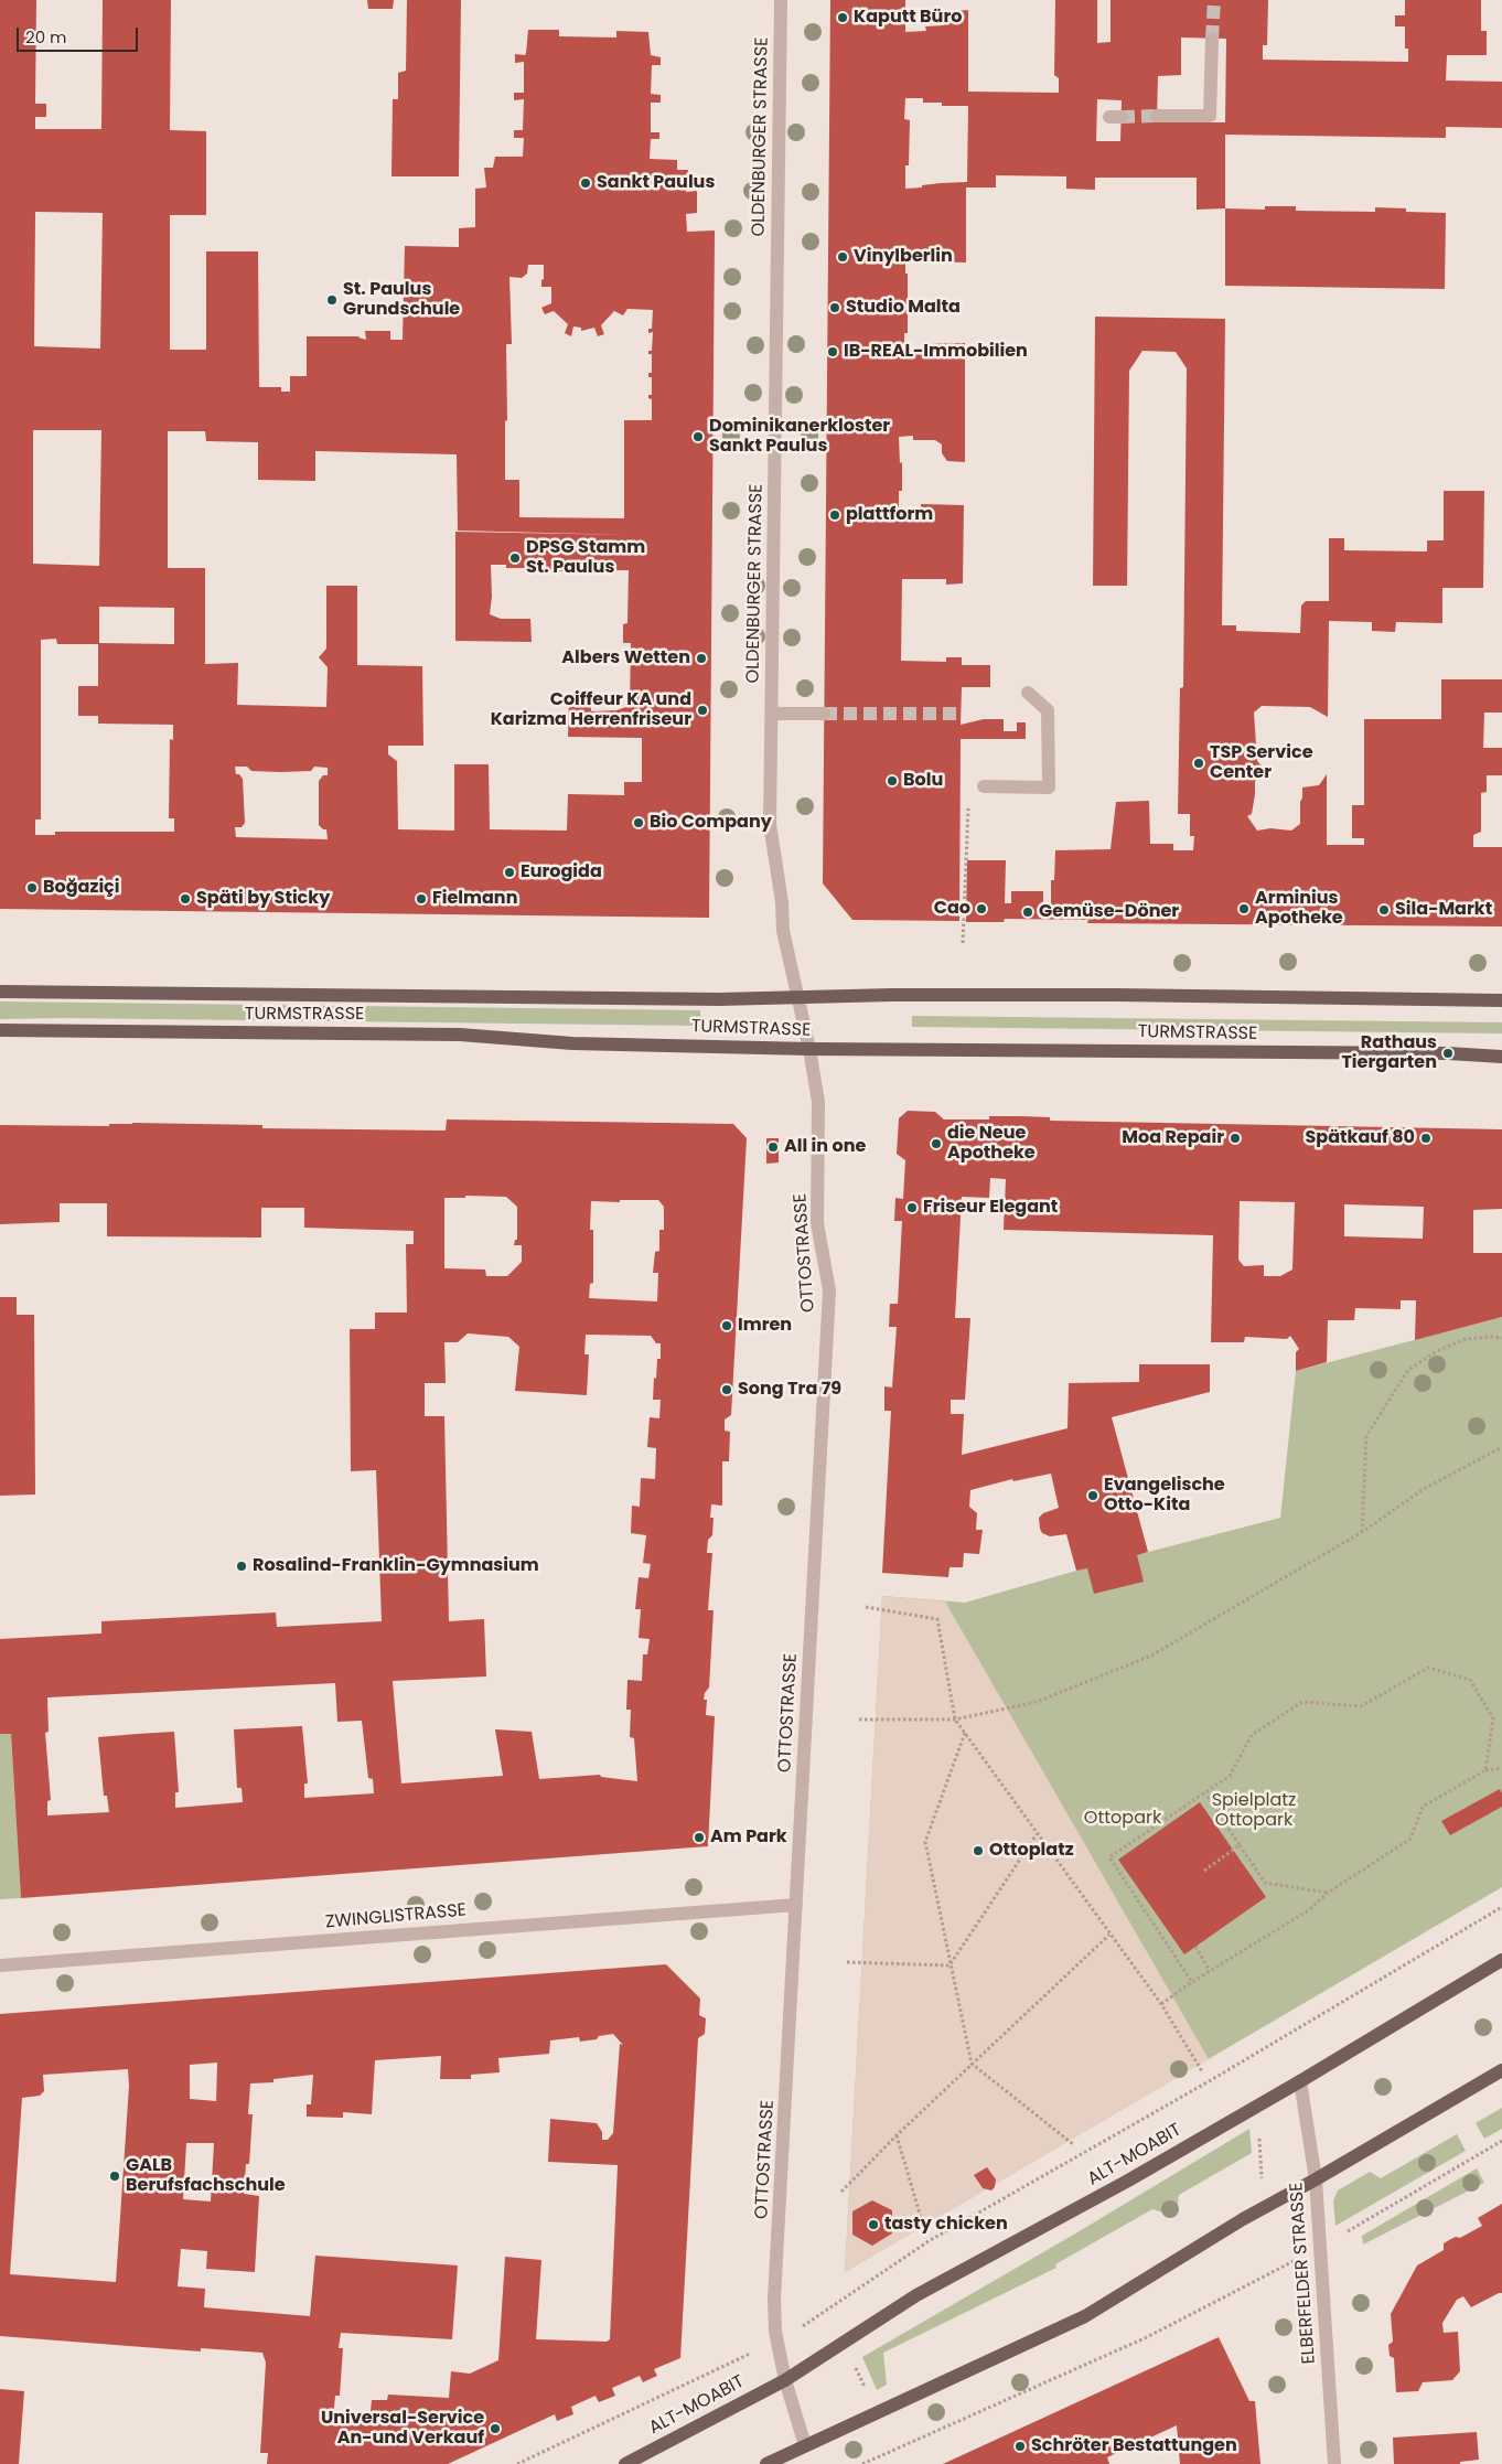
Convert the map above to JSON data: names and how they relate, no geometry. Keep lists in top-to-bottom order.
{
  "streets": {
    "main road": ["TURMSTRASSE", "ALT-MOABIT"],
    "street": [
      "OLDENBURGER STRASSE",
      "OTTOSTRASSE",
      "ZWINGLISTRASSE",
      "ELBERFELDER STRASSE"
    ]
  },
  "crossings": [
    ["OLDENBURGER STRASSE", "TURMSTRASSE"],
    ["OLDENBURGER STRASSE", "OTTOSTRASSE"],
    ["TURMSTRASSE", "OTTOSTRASSE"],
    ["OTTOSTRASSE", "ZWINGLISTRASSE"],
    ["OTTOSTRASSE", "ALT-MOABIT"],
    ["ALT-MOABIT", "ELBERFELDER STRASSE"]
  ],
  "parks": ["Spielplatz Ottopark", "Ottopark"],
  "places": [
    "Kaputt Büro",
    "Sankt Paulus",
    "Vinylberlin",
    "St. Paulus Grundschule",
    "Studio Malta",
    "IB-REAL-Immobilien",
    "Dominikanerkloster Sankt Paulus",
    "plattform",
    "DPSG Stamm St. Paulus",
    "Albers Wetten",
    "Coiffeur KA und Karizma Herrenfriseur",
    "TSP Service Center",
    "Bolu",
    "Bio Company",
    "Eurogida",
    "Boğaziçi",
    "Späti by Sticky",
    "Fielmann",
    "Cao",
    "Arminius Apotheke",
    "Sila-Markt",
    "Gemüse-Döner",
    "Rathaus Tiergarten",
    "Moa Repair",
    "Spätkauf 80",
    "die Neue Apotheke",
    "All in one",
    "Friseur Elegant",
    "Imren",
    "Song Tra 79",
    "Evangelische Otto-Kita",
    "Rosalind-Franklin-Gymnasium",
    "Am Park",
    "Ottoplatz",
    "GALB Berufsfachschule",
    "tasty chicken",
    "Universal-Service An-und Verkauf",
    "Schröter Bestattungen"
  ],
  "scale_bar": "20 m"
}
